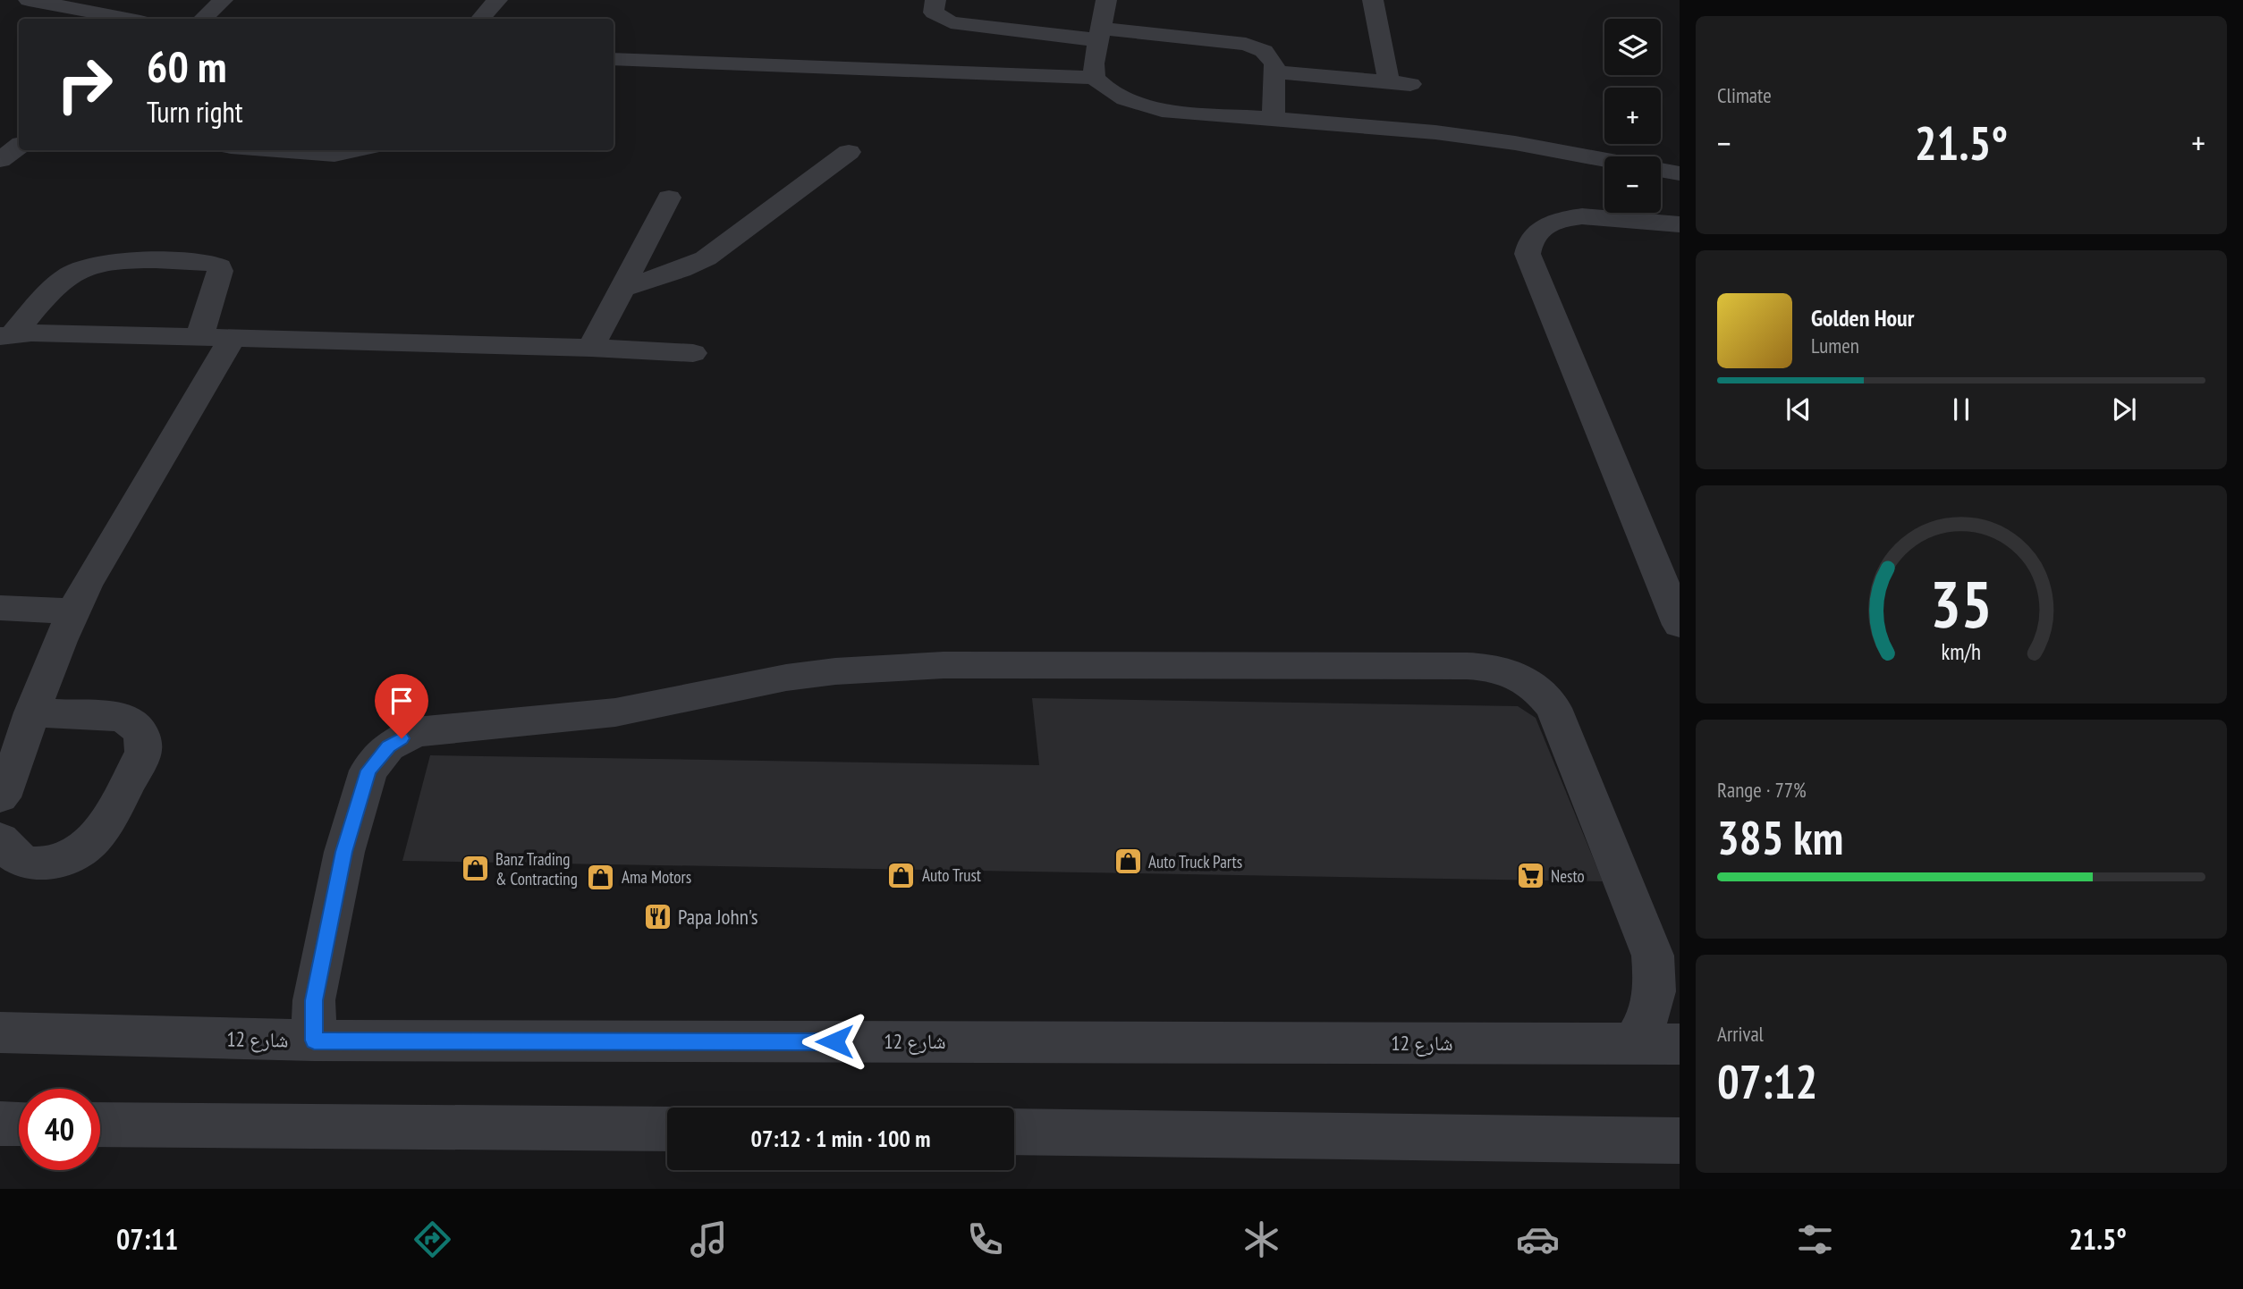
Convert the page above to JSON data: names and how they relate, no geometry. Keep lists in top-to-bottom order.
{
  "streets": {
    "street": ["شارع 12"]
  },
  "places": {
    "shop": [
      "Auto Truck Parts",
      "Banz Trading & Contracting",
      "Auto Trust",
      "Ama Motors"
    ],
    "supermarket": ["Nesto"],
    "restaurant": ["Papa John's"]
  },
  "page": {
    "tile": [
      "Climate",
      ["Range · 77%", "385 km"],
      ["Arrival", "07:12"]
    ],
    "map_buttons": ["+", "−"],
    "turn": ["60 m", "Turn right"],
    "heat": ["−", "21.5°", "+"],
    "song": ["Golden Hour", "Lumen"],
    "limit": "40",
    "trip": "07:12 · 1 min · 100 m",
    "tabs": ["07:11", "21.5°"],
    "gauge": ["35", "km/h"]
  }
}
